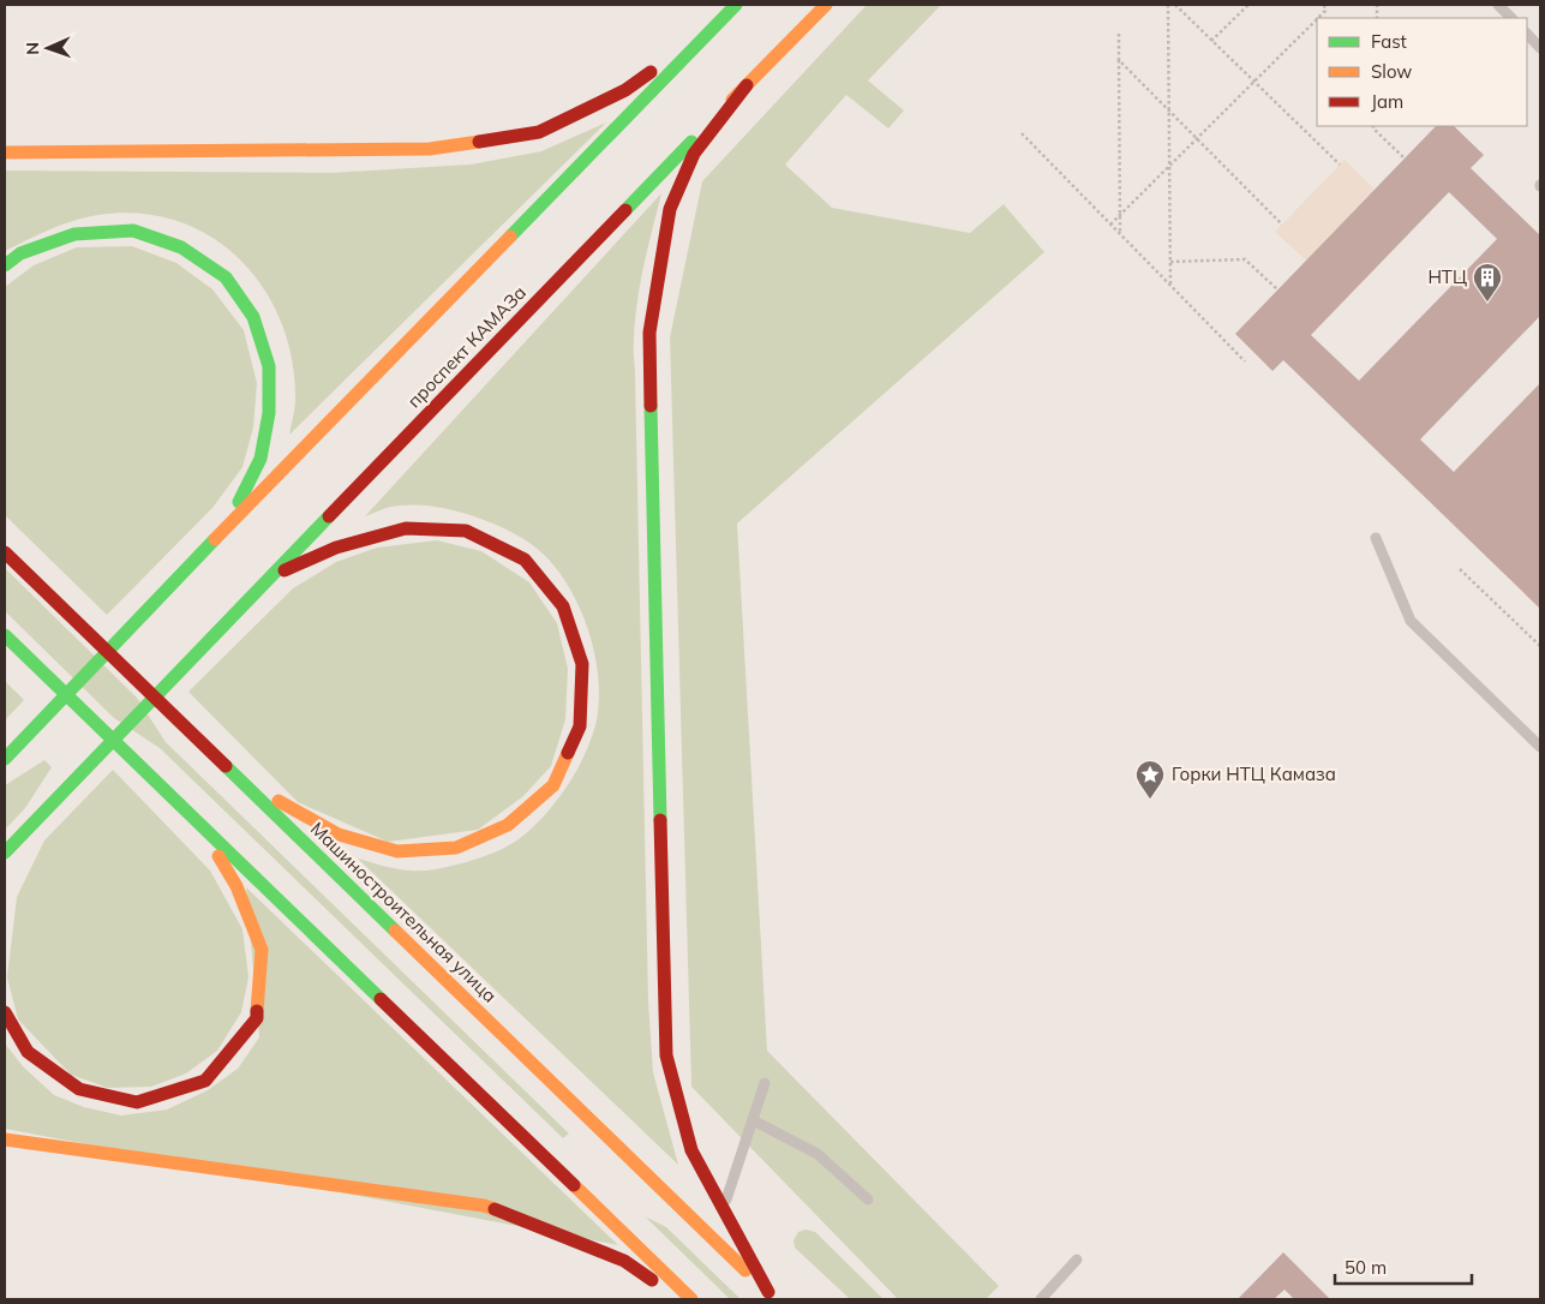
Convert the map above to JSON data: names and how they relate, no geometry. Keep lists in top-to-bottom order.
{
  "streets": {
    "main road": ["проспект КАМАЗа", "Машиностроительная улица"]
  },
  "places": {
    "building": ["НТЦ"],
    "place": ["Горки НТЦ Камаза"]
  },
  "legend": ["Fast", "Slow", "Jam"],
  "scale_bar": "50 m",
  "north": "left"
}
